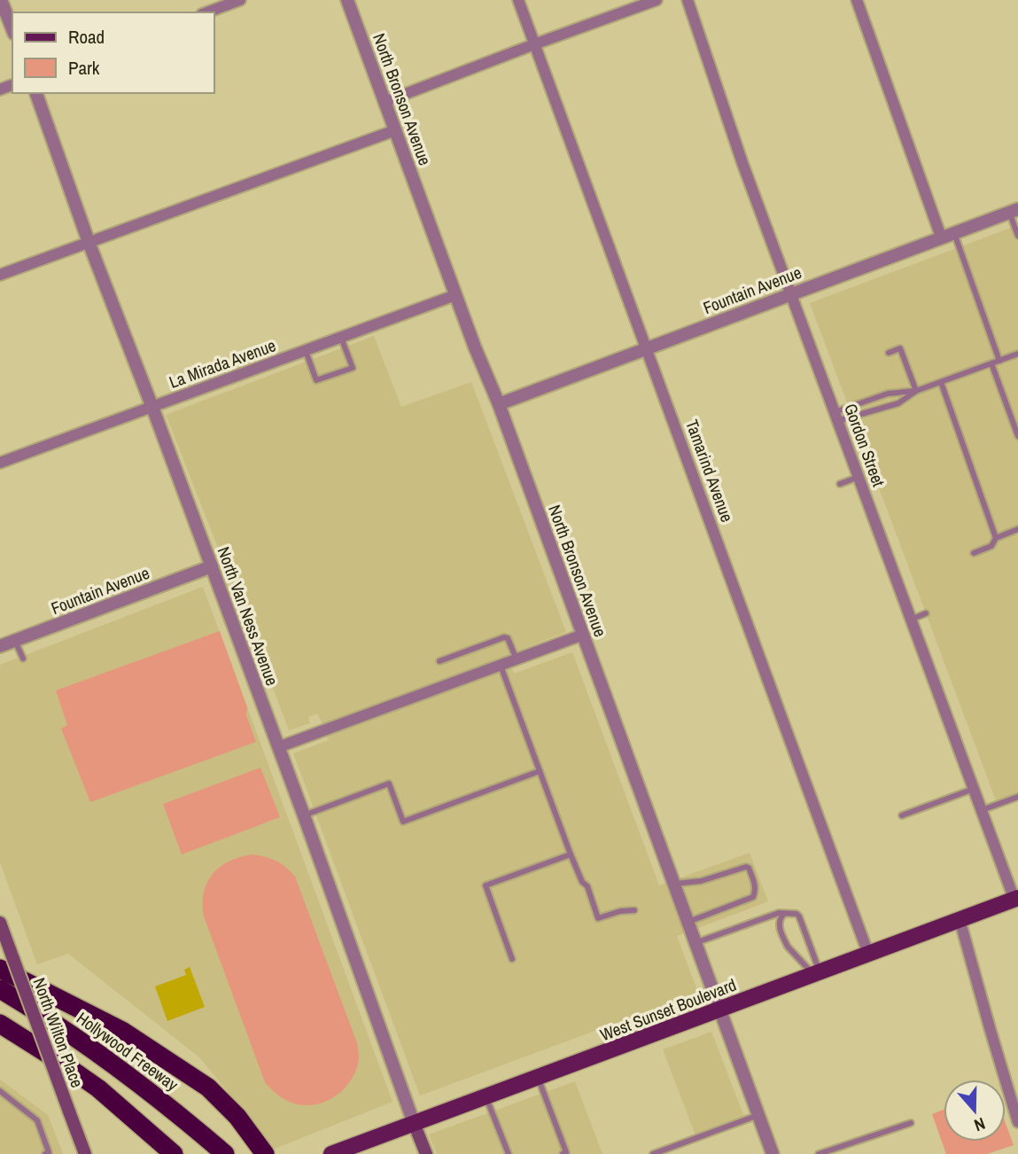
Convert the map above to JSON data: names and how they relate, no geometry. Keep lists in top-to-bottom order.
{
  "streets": {
    "highway": ["Hollywood Freeway"],
    "main road": ["North Van Ness Avenue", "West Sunset Boulevard", "North Wilton Place"],
    "street": [
      "North Bronson Avenue",
      "Fountain Avenue",
      "La Mirada Avenue",
      "Gordon Street",
      "Tamarind Avenue"
    ]
  },
  "crossings": [
    ["North Bronson Avenue", "Fountain Avenue"],
    ["North Bronson Avenue", "La Mirada Avenue"],
    ["North Bronson Avenue", "West Sunset Boulevard"],
    ["Fountain Avenue", "Gordon Street"],
    ["Fountain Avenue", "Tamarind Avenue"],
    ["Fountain Avenue", "North Van Ness Avenue"],
    ["La Mirada Avenue", "North Van Ness Avenue"],
    ["Gordon Street", "West Sunset Boulevard"],
    ["Tamarind Avenue", "West Sunset Boulevard"],
    ["North Van Ness Avenue", "West Sunset Boulevard"]
  ],
  "legend": ["Road", "Park"],
  "north": "bottom"
}
